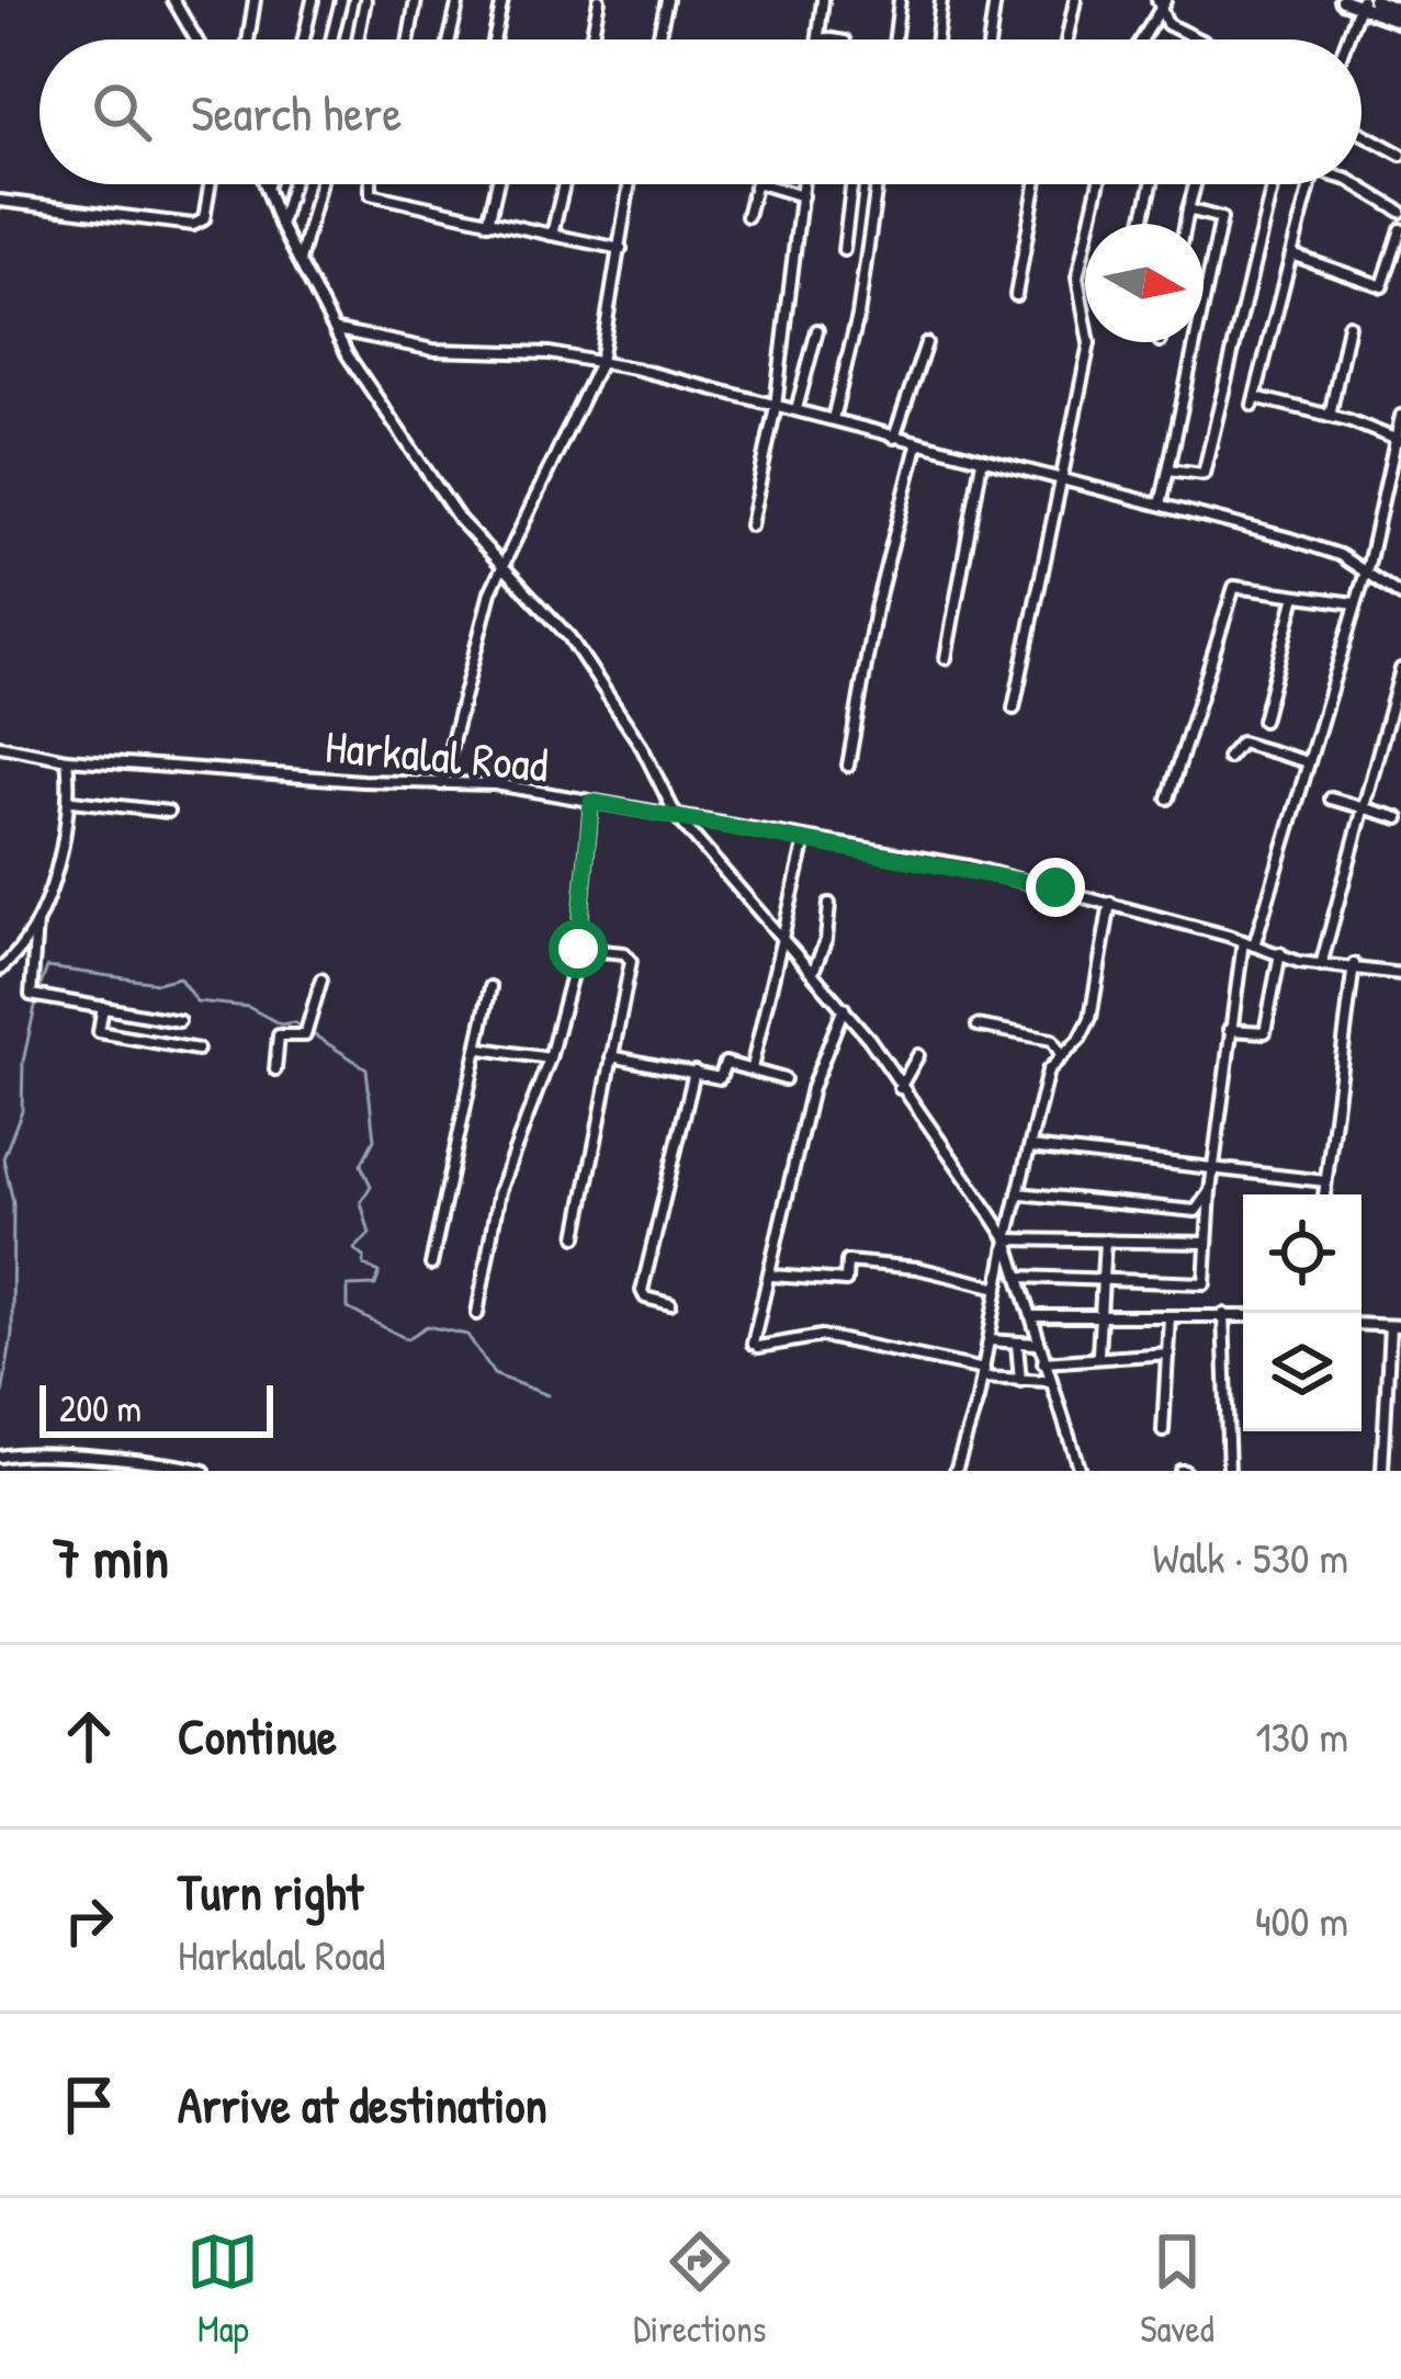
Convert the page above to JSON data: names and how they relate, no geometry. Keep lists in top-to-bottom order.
{
  "streets": {
    "street": ["Harkalal Road"]
  },
  "scale_bar": "200 m",
  "north": "right",
  "page": {
    "search": "Search here",
    "scale": "200 m",
    "heading": ["7 min", "Walk · 530 m"],
    "list": [
      ["Continue", "130 m"],
      ["Turn right", "Harkalal Road", "400 m"],
      "Arrive at destination"
    ],
    "nav": ["Map", "Directions", "Saved"]
  }
}
